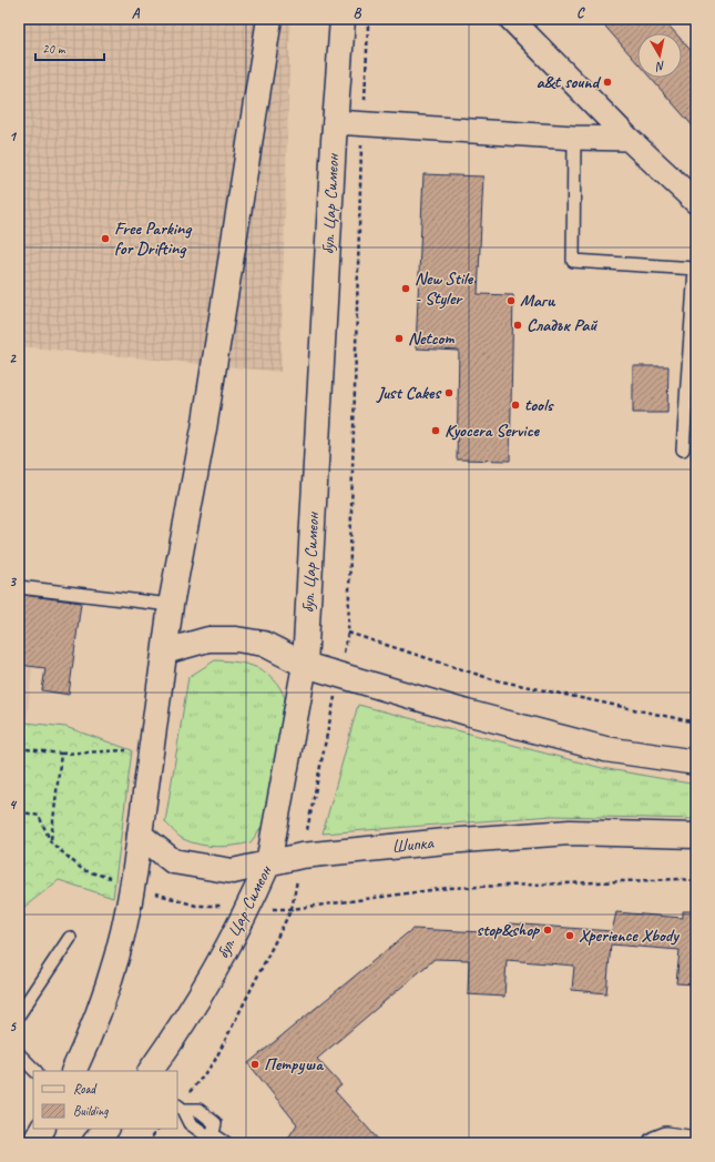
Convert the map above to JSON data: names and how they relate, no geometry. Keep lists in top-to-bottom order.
{
  "streets": {
    "main road": ["бул. Цар Симеон", "Шипка"]
  },
  "crossings": [
    ["бул. Цар Симеон", "Шипка"]
  ],
  "places": [
    "a&t sound",
    "Free Parking for Drifting",
    "New Stile - Styler",
    "Маги",
    "Сладък Рай",
    "Netcom",
    "Just Cakes",
    "tools",
    "Kyocera Service",
    "stop&shop",
    "Xperience Xbody",
    "Петруша"
  ],
  "legend": ["Road", "Building"],
  "scale_bar": "20 m",
  "north": "bottom",
  "grid": {
    "columns": ["A", "B", "C"],
    "rows": [
      "1",
      "2",
      "3",
      "4",
      "5"
    ]
  }
}
